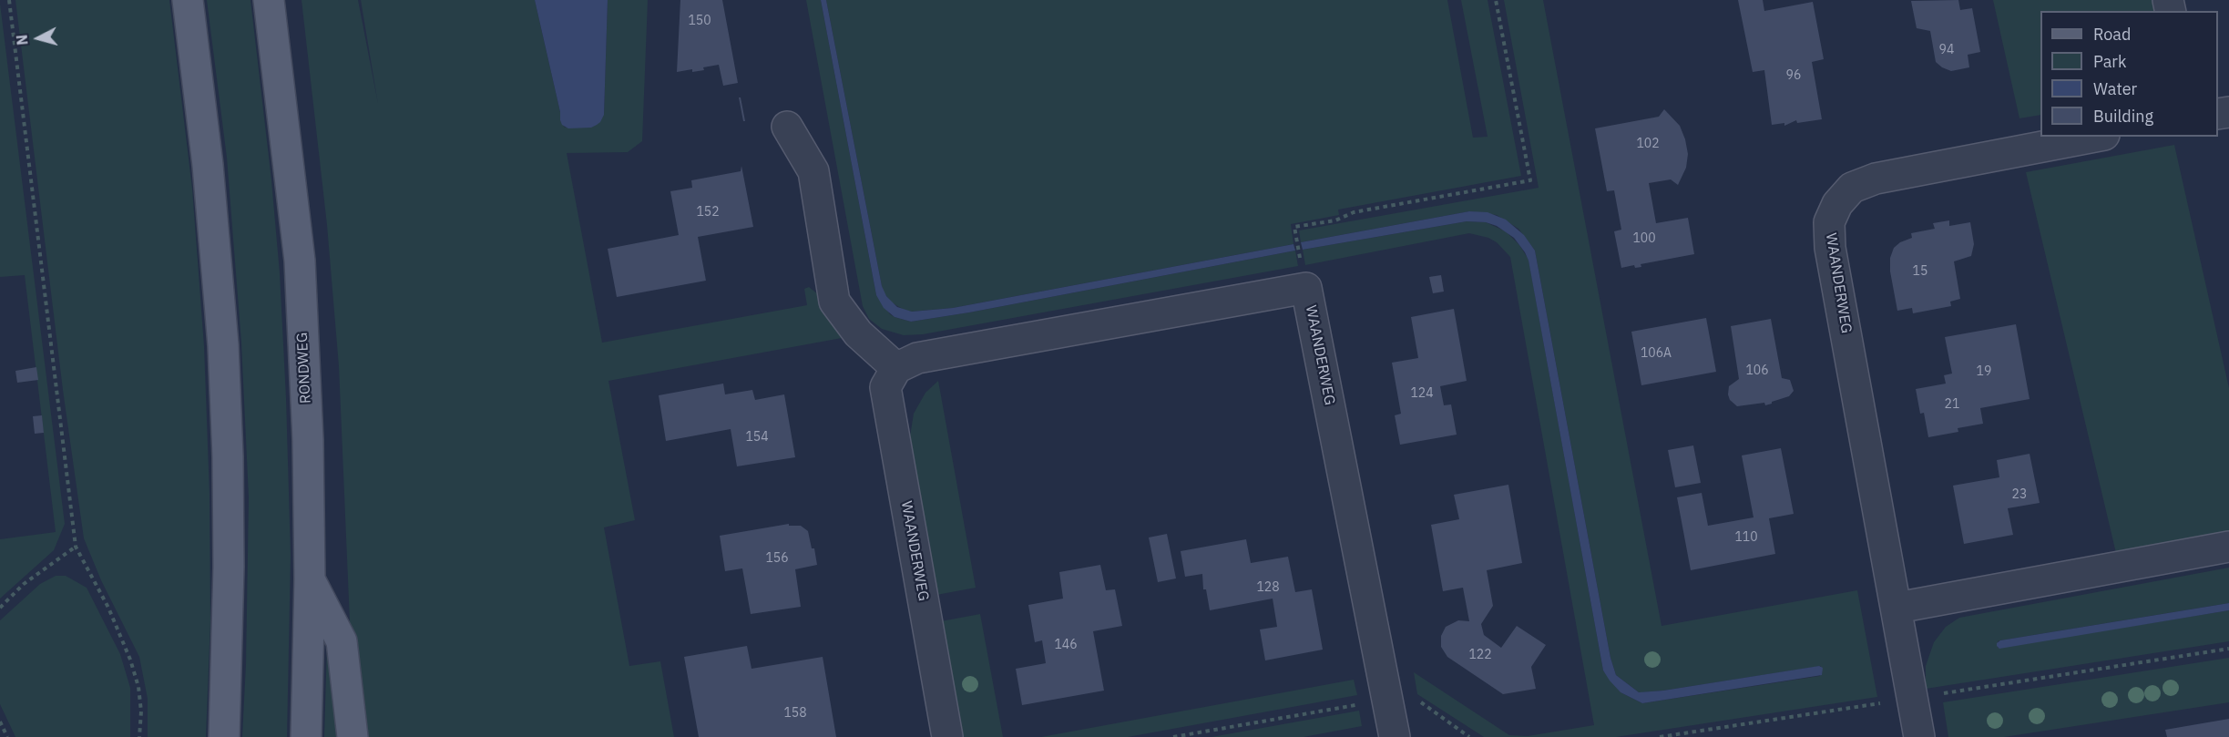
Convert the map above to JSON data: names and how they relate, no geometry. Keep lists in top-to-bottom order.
{
  "streets": {
    "main road": ["RONDWEG"],
    "street": ["WAANDERWEG"]
  },
  "house_numbers": [
    "150",
    "94",
    "96",
    "102",
    "152",
    "100",
    "15",
    "106A",
    "106",
    "19",
    "124",
    "21",
    "154",
    "23",
    "110",
    "156",
    "128",
    "146",
    "122",
    "158"
  ],
  "legend": [
    "Road",
    "Park",
    "Water",
    "Building"
  ],
  "north": "left"
}
